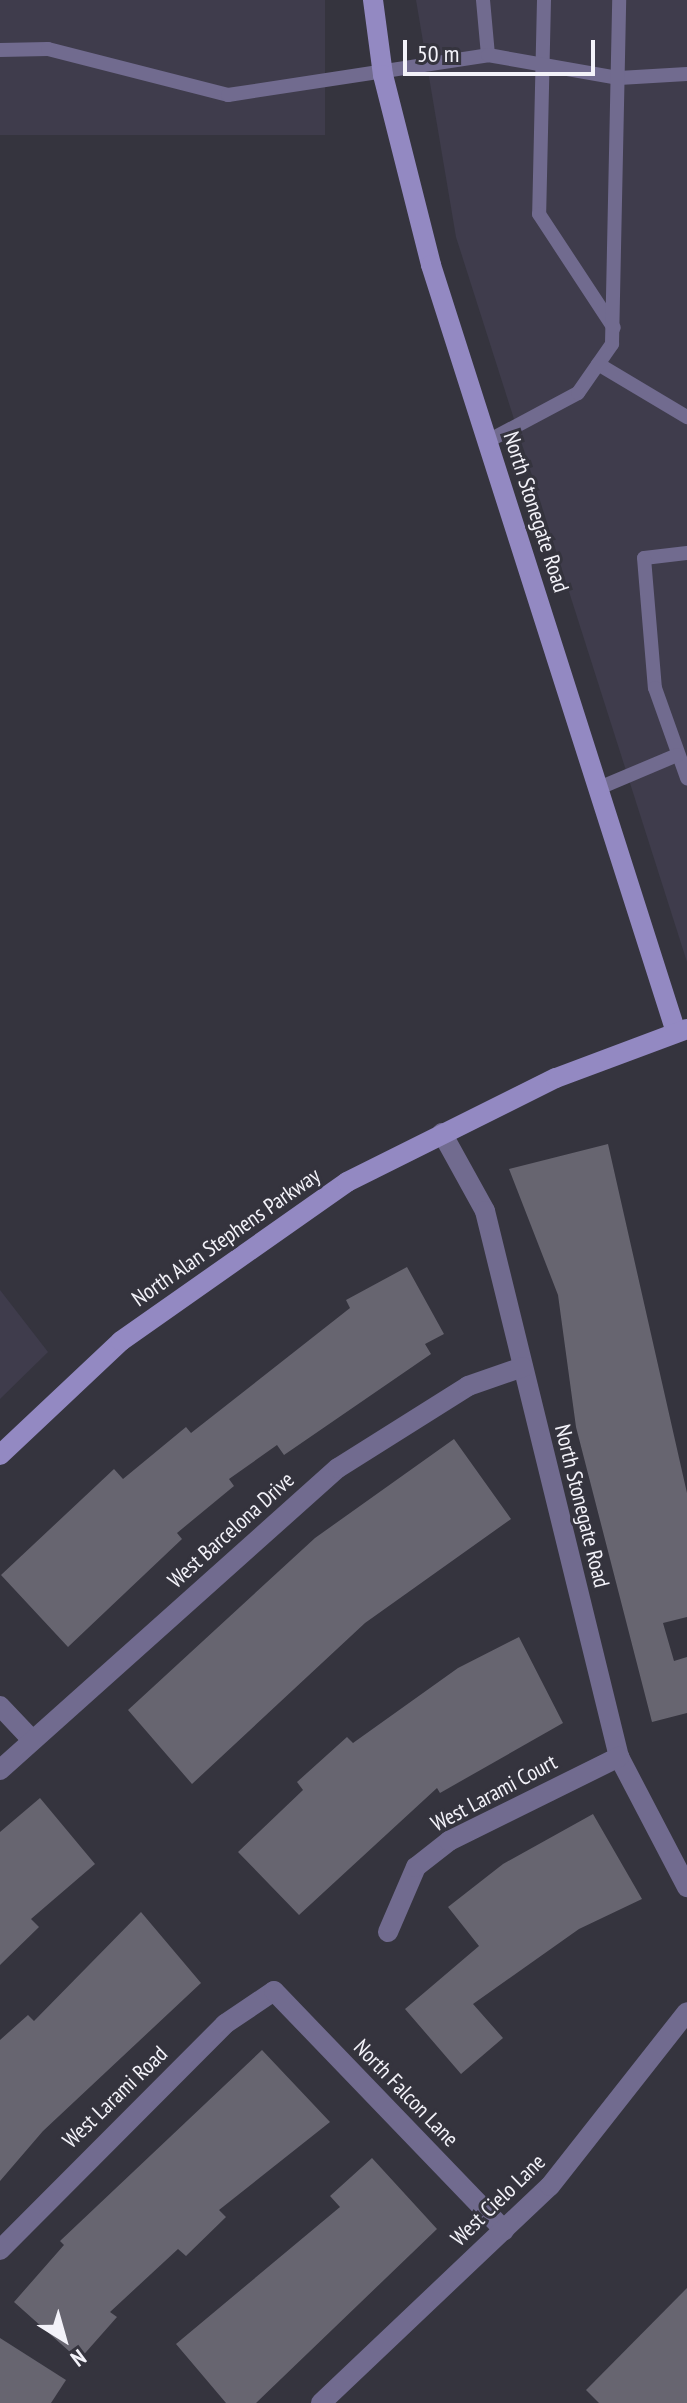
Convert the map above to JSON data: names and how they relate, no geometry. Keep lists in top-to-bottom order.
{
  "streets": {
    "street": [
      "North Stonegate Road",
      "North Alan Stephens Parkway",
      "West Barcelona Drive",
      "West Larami Court",
      "North Falcon Lane",
      "West Larami Road",
      "West Cielo Lane"
    ]
  },
  "crossings": [
    ["North Stonegate Road", "North Alan Stephens Parkway"],
    ["North Stonegate Road", "West Barcelona Drive"],
    ["North Stonegate Road", "West Larami Court"],
    ["North Falcon Lane", "West Larami Road"],
    ["North Falcon Lane", "West Cielo Lane"]
  ],
  "scale_bar": "50 m",
  "north": "bottom right"
}
